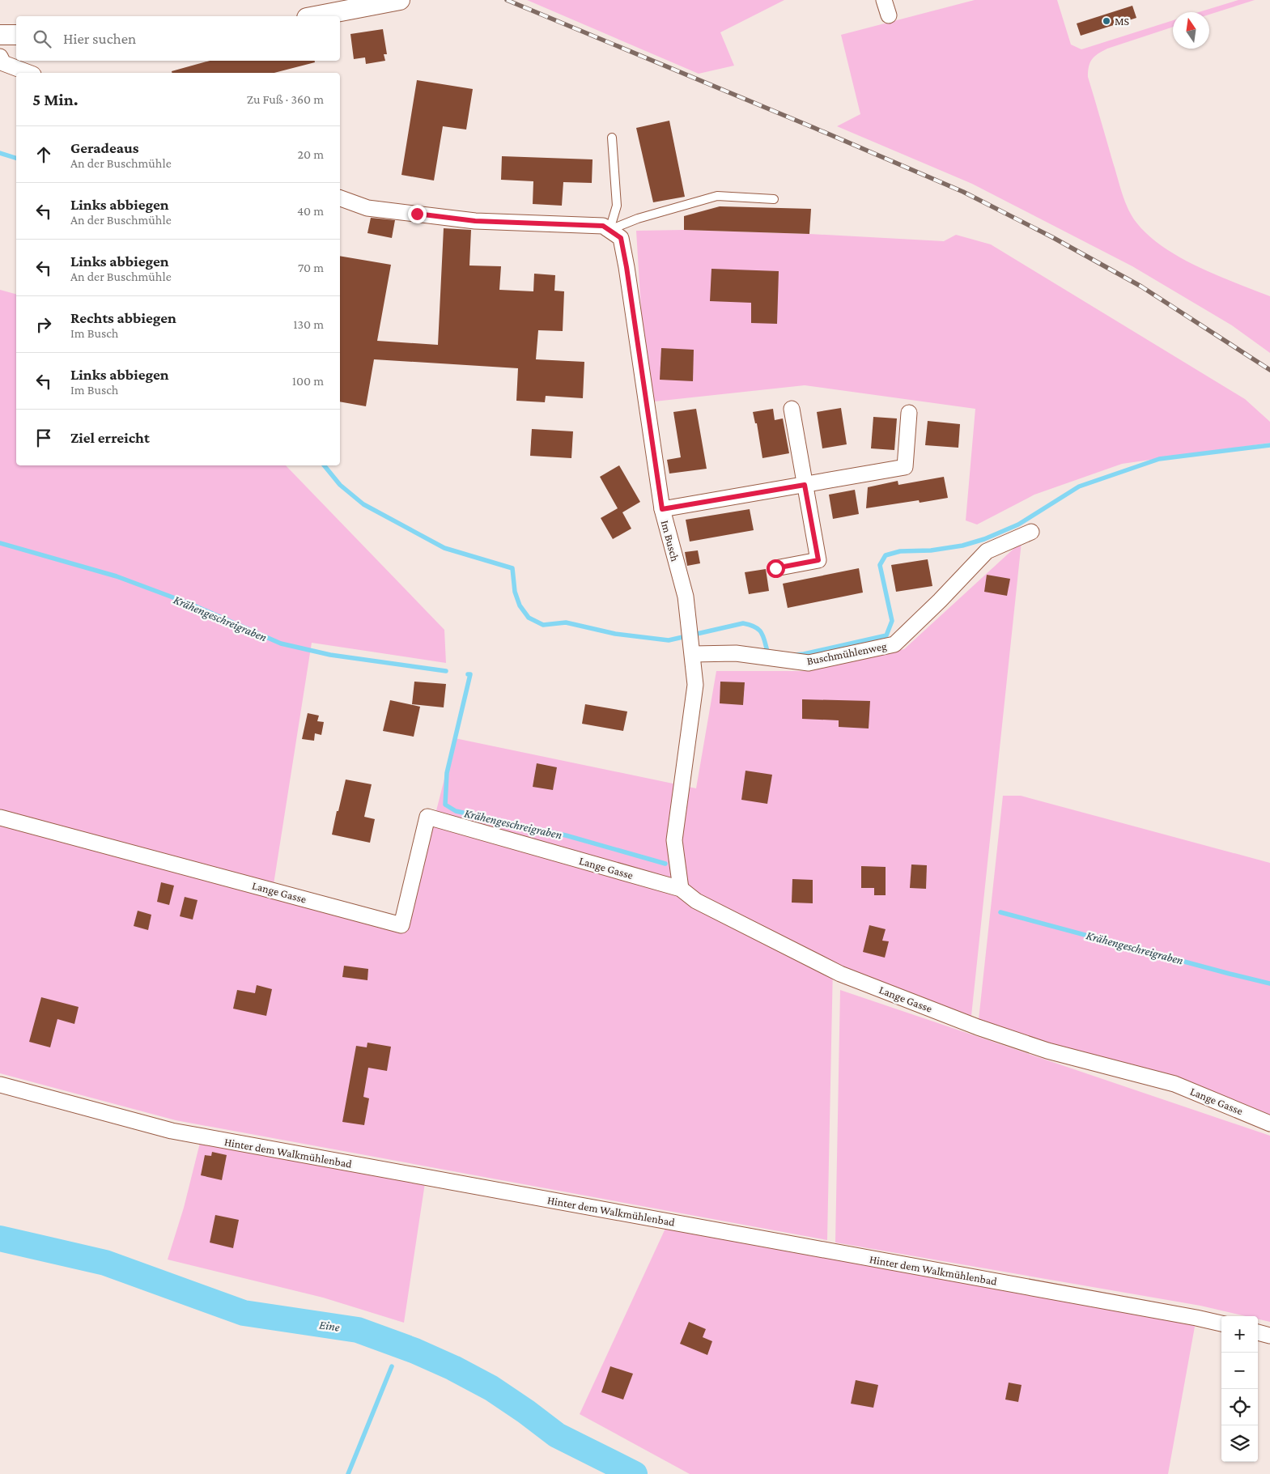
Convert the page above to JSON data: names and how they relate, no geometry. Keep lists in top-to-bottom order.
{
  "streets": {
    "street": [
      "Im Busch",
      "Buschmühlenweg",
      "Lange Gasse",
      "Hinter dem Walkmühlenbad"
    ]
  },
  "crossings": [
    ["Im Busch", "Buschmühlenweg"],
    ["Im Busch", "Lange Gasse"]
  ],
  "water": ["Krähengeschreigraben", "Eine"],
  "places": ["MS"],
  "north": "top",
  "page": {
    "search": "Hier suchen",
    "heading": ["5 Min.", "Zu Fuß · 360 m"],
    "list": [
      ["Geradeaus", "An der Buschmühle", "20 m"],
      ["Links abbiegen", "An der Buschmühle", "40 m"],
      ["Links abbiegen", "An der Buschmühle", "70 m"],
      ["Rechts abbiegen", "Im Busch", "130 m"],
      ["Links abbiegen", "Im Busch", "100 m"],
      "Ziel erreicht"
    ],
    "map_buttons": ["+", "−"]
  }
}
